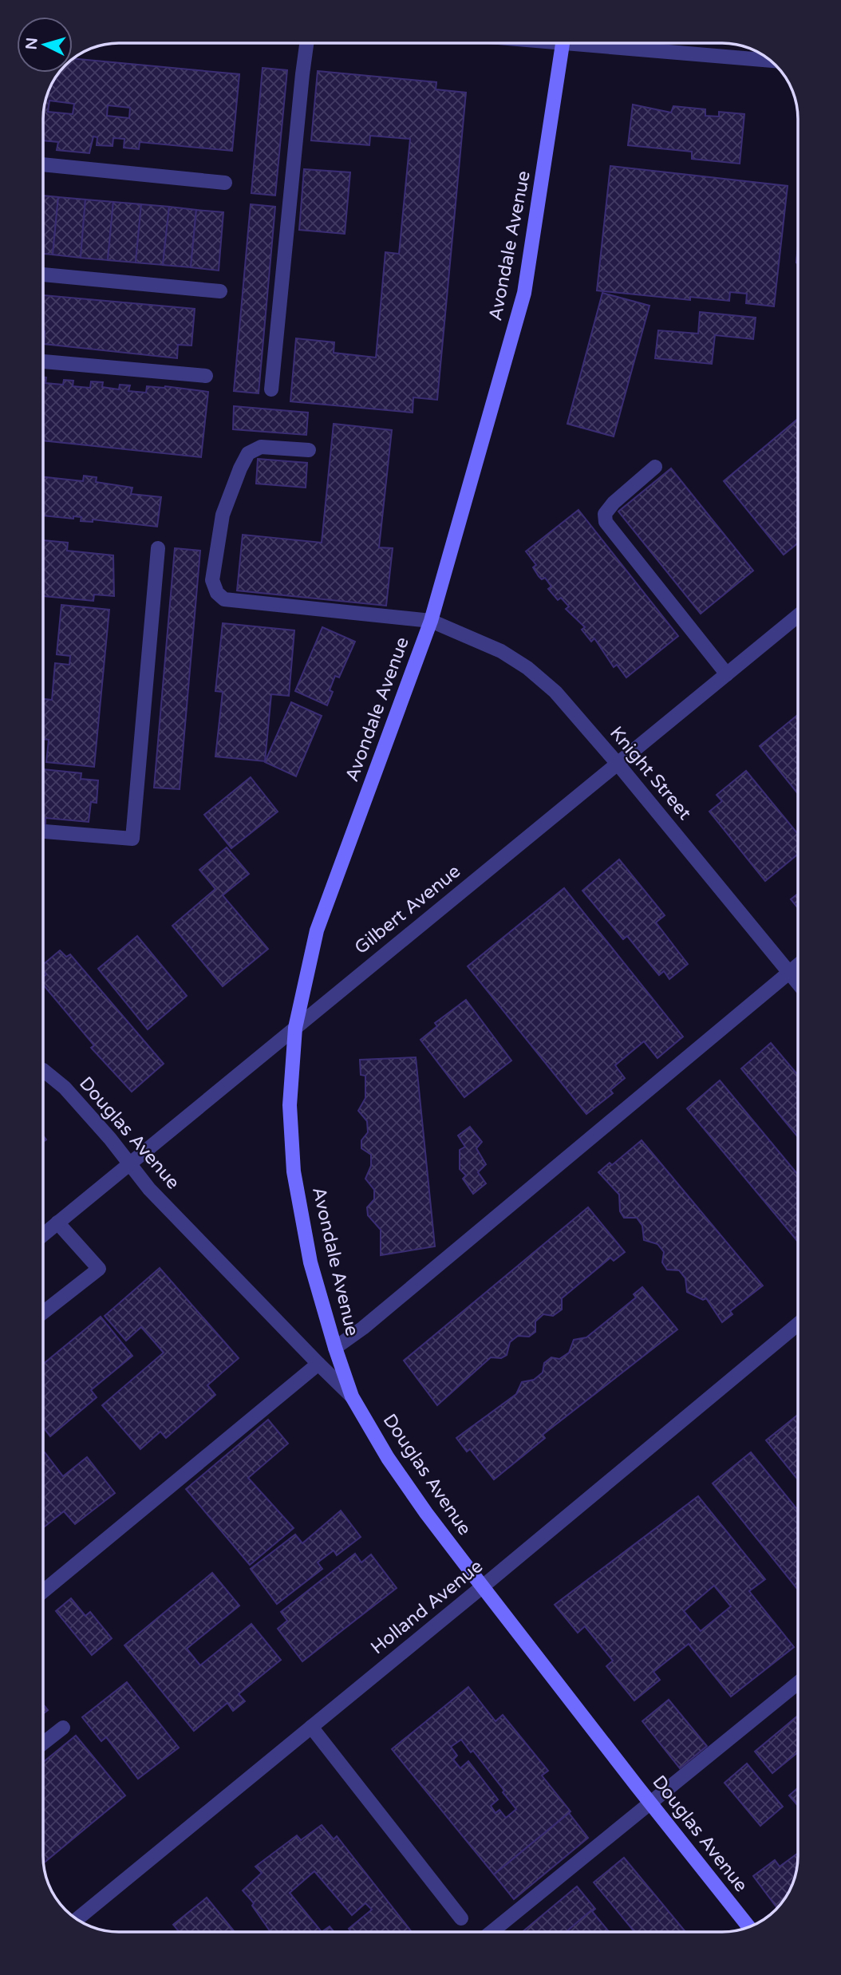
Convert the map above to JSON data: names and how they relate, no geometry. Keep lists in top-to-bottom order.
{
  "streets": {
    "main road": ["Avondale Avenue", "Douglas Avenue"],
    "street": ["Knight Street", "Gilbert Avenue", "Holland Avenue"]
  },
  "crossings": [
    ["Avondale Avenue", "Knight Street"],
    ["Avondale Avenue", "Gilbert Avenue"],
    ["Avondale Avenue", "Douglas Avenue"],
    ["Knight Street", "Gilbert Avenue"],
    ["Gilbert Avenue", "Douglas Avenue"],
    ["Douglas Avenue", "Holland Avenue"]
  ],
  "north": "left"
}
